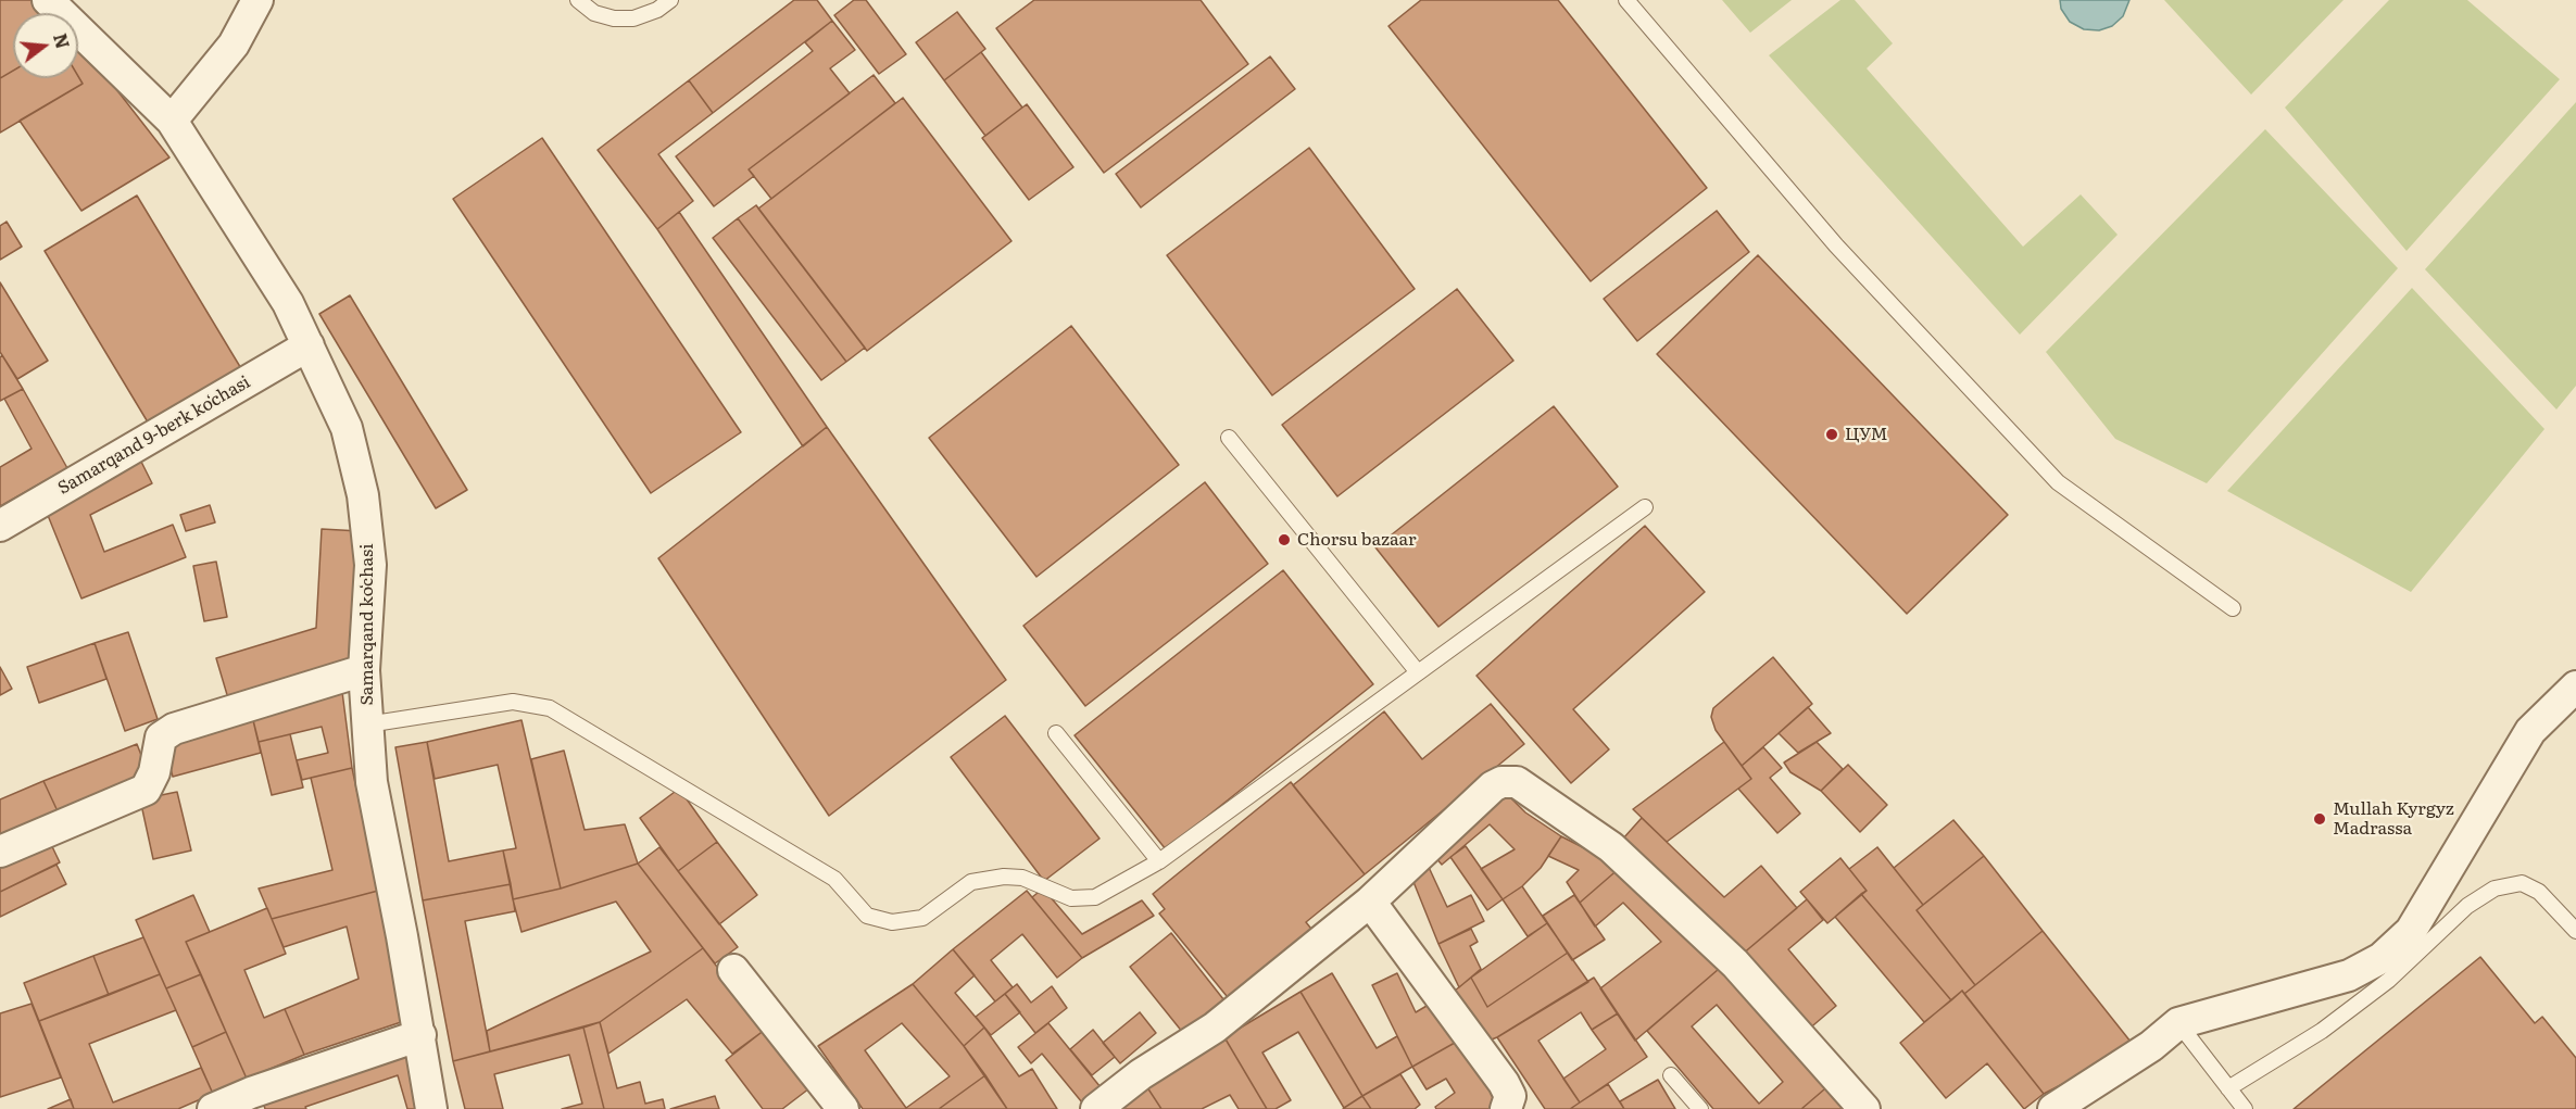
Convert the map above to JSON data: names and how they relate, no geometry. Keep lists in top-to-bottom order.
{
  "streets": {
    "street": ["Samarqand 9-berk koʻchasi", "Samarqand koʻchasi"]
  },
  "crossings": [
    ["Samarqand 9-berk koʻchasi", "Samarqand koʻchasi"]
  ],
  "places": ["ЦУМ", "Chorsu bazaar", "Mullah Kyrgyz Madrassa"],
  "north": "right"
}
